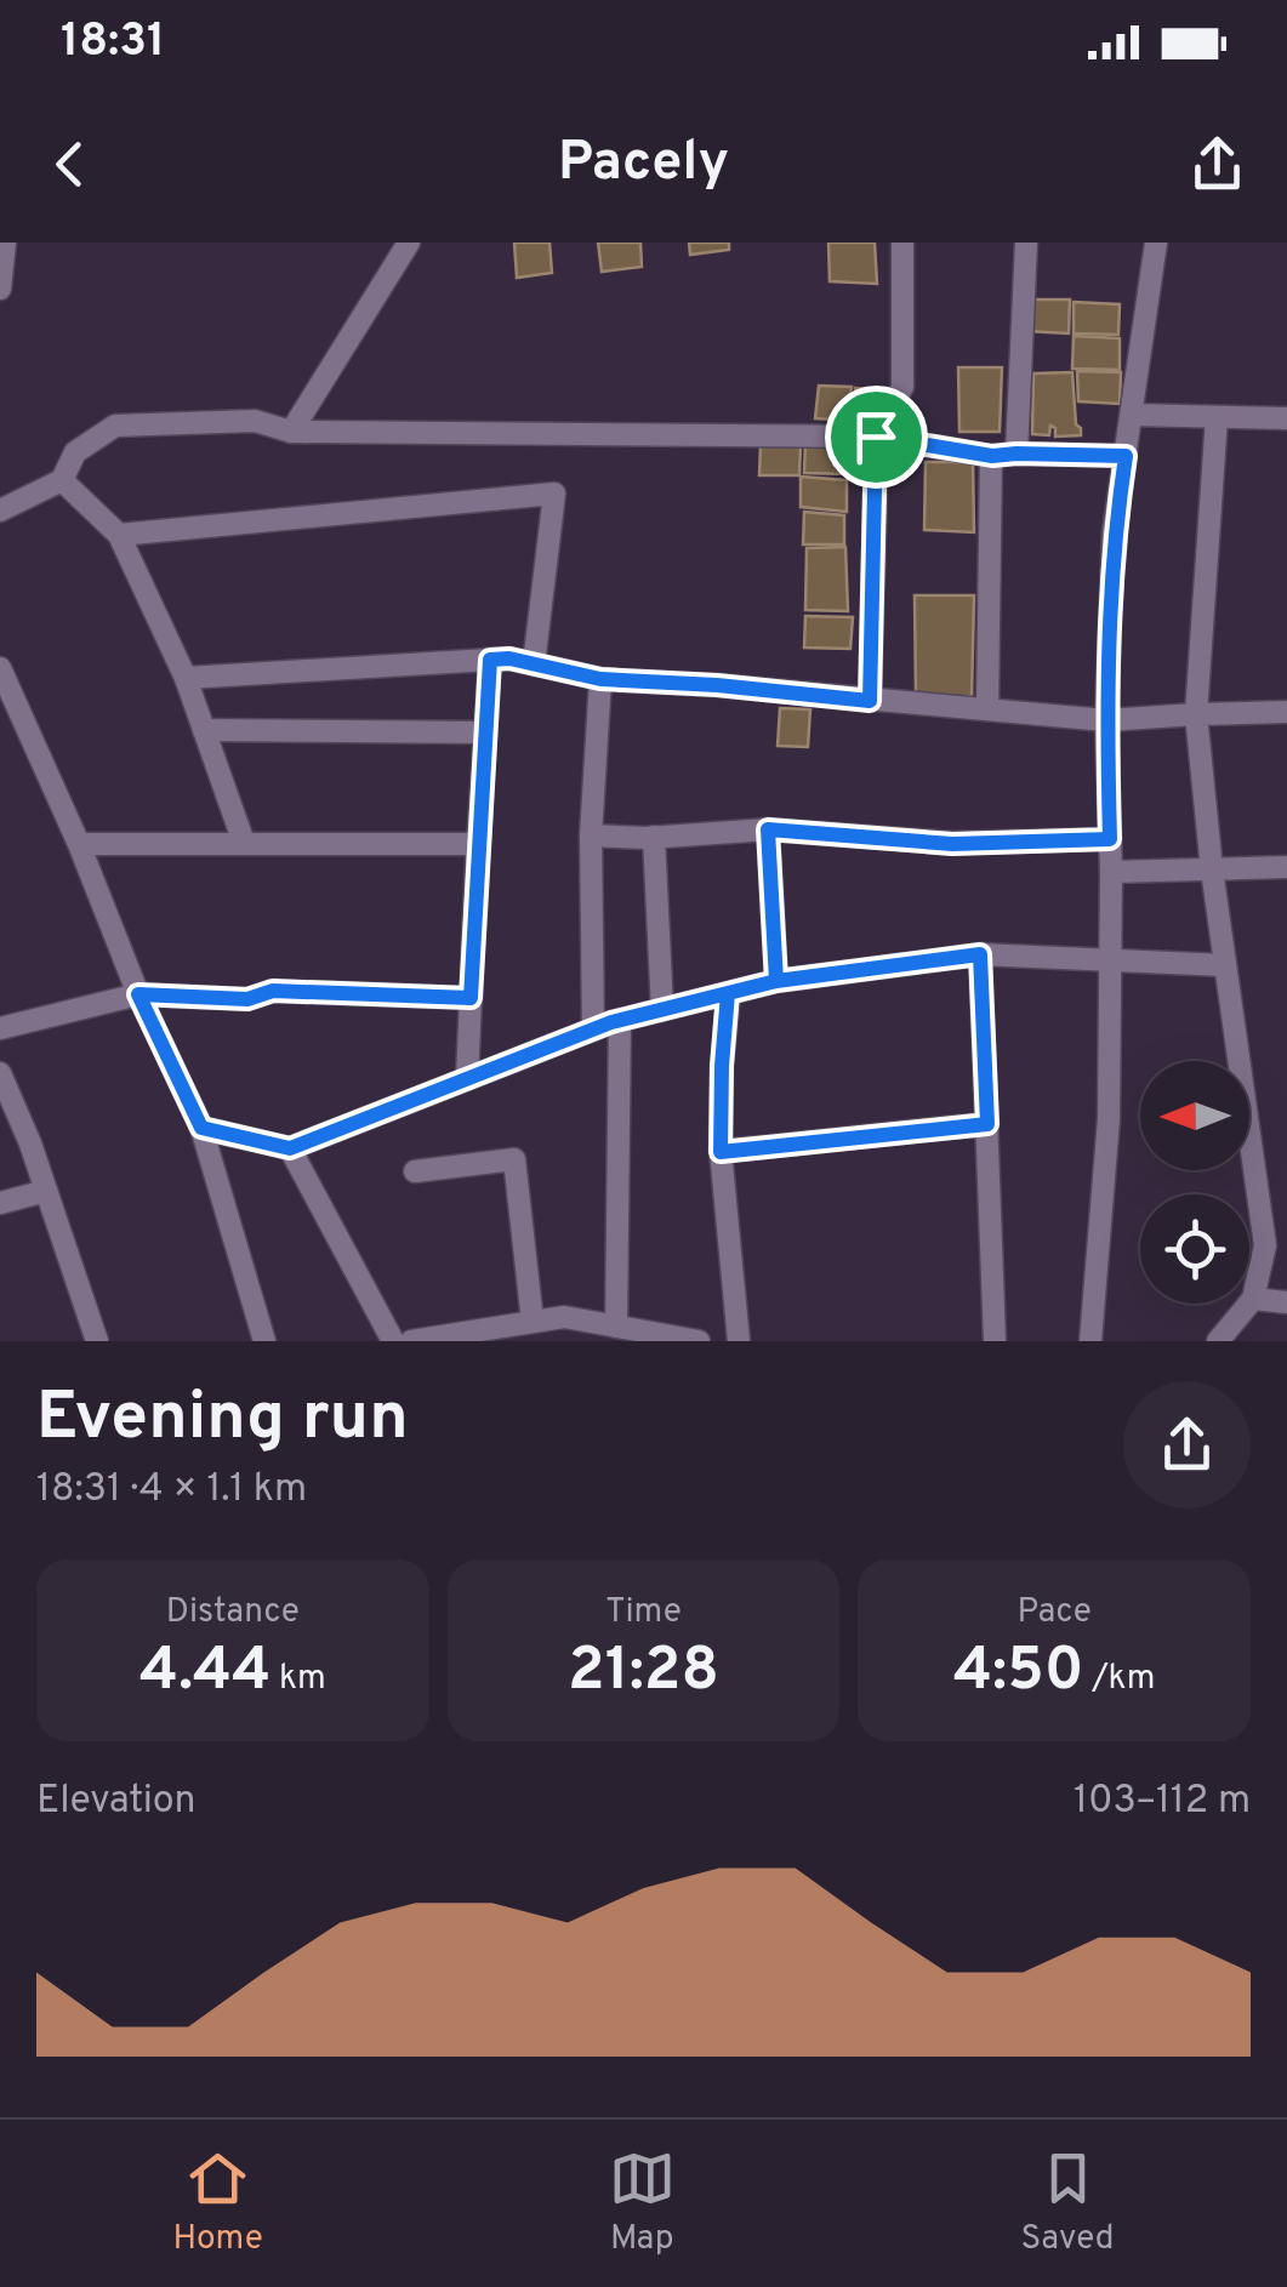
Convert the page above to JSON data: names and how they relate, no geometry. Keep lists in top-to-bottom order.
{
  "north": "left",
  "page": {
    "status": "18:31",
    "header": "Pacely",
    "heading": ["Evening run", "18:31 · 4 × 1.1 km"],
    "stats": [
      ["Distance", "4.44 km"],
      ["Time", "21:28"],
      ["Pace", "4:50 /km"]
    ],
    "chart": ["Elevation", "103–112 m"],
    "tabs": ["Home", "Map", "Saved"]
  }
}
